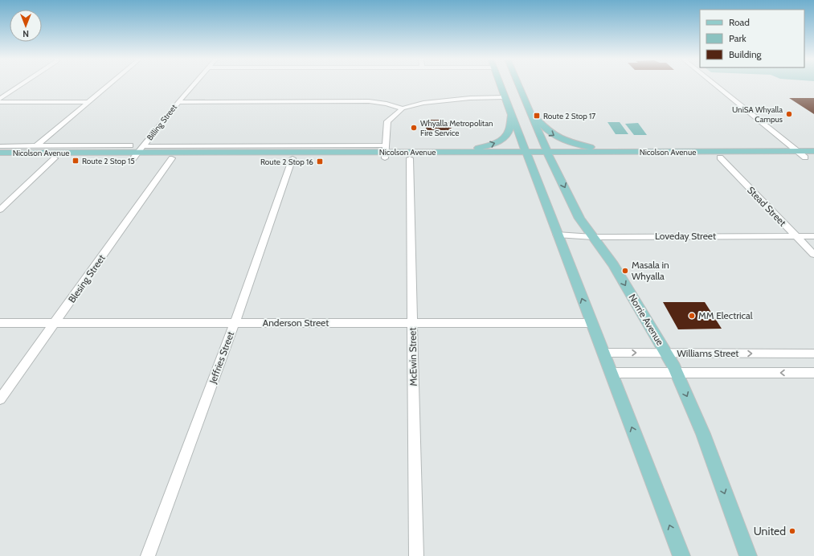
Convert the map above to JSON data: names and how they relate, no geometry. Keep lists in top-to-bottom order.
{
  "streets": {
    "main road": ["Nicolson Avenue", "Norrie Avenue"],
    "street": [
      "Billing Street",
      "Stead Street",
      "Loveday Street",
      "Blesing Street",
      "Anderson Street",
      "Williams Street",
      "McEwin Street",
      "Jeffries Street"
    ]
  },
  "crossings": [
    ["Billing Street", "Nicolson Avenue"],
    ["Nicolson Avenue", "Stead Street"],
    ["Nicolson Avenue", "Blesing Street"],
    ["Nicolson Avenue", "Norrie Avenue"],
    ["Nicolson Avenue", "McEwin Street"],
    ["Nicolson Avenue", "Jeffries Street"],
    ["Stead Street", "Loveday Street"],
    ["Loveday Street", "Norrie Avenue"],
    ["Blesing Street", "Anderson Street"],
    ["Norrie Avenue", "Anderson Street"],
    ["Norrie Avenue", "Williams Street"],
    ["Anderson Street", "McEwin Street"],
    ["Anderson Street", "Jeffries Street"]
  ],
  "places": {
    "other": [
      "UniSA Whyalla Campus",
      "Whyalla Metropolitan Fire Service",
      "Masala in Whyalla",
      "MM Electrical",
      "United"
    ],
    "transit": ["Route 2 Stop 17", "Route 2 Stop 15", "Route 2 Stop 16"]
  },
  "legend": ["Road", "Park", "Building"],
  "north": "bottom"
}
